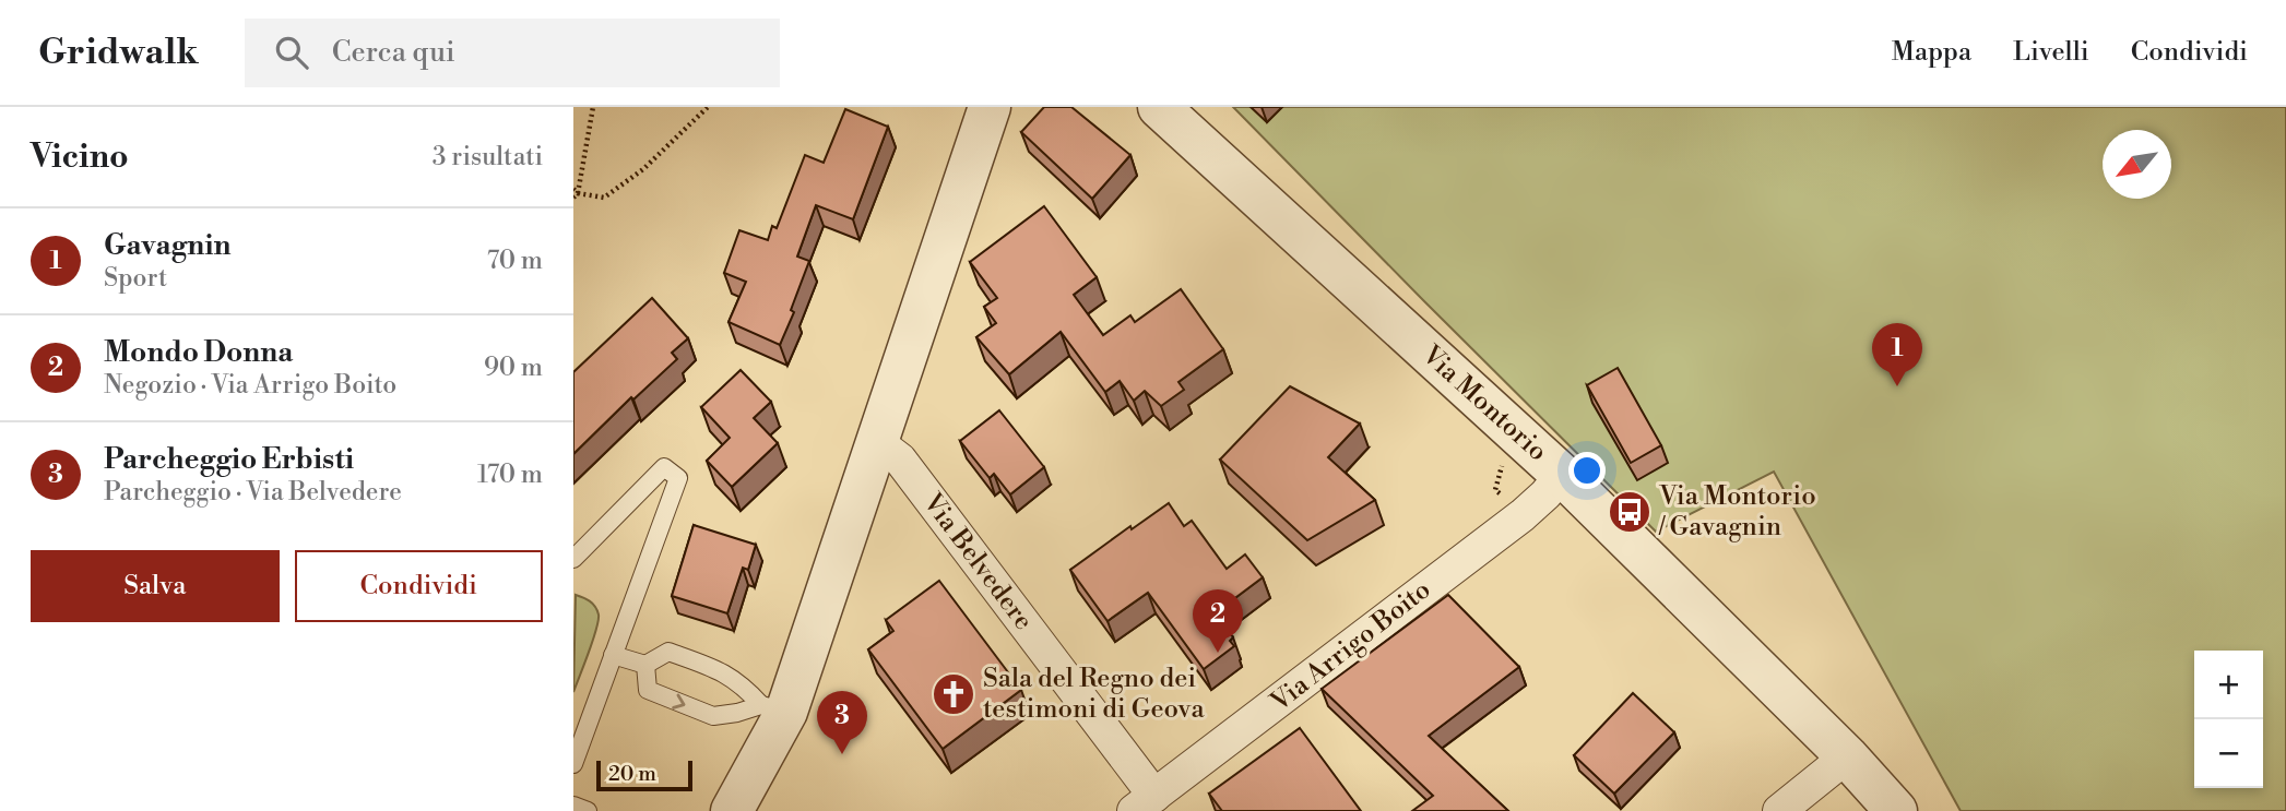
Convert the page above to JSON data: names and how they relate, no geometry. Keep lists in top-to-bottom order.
{
  "streets": {
    "street": ["Via Montorio", "Via Belvedere", "Via Arrigo Boito"]
  },
  "crossings": [
    ["Via Montorio", "Via Arrigo Boito"],
    ["Via Belvedere", "Via Arrigo Boito"]
  ],
  "places": {
    "bus stop": ["Via Montorio / Gavagnin"],
    "church": ["Sala del Regno dei testimoni di Geova"]
  },
  "scale_bar": "20 m",
  "north": "bottom left",
  "page": {
    "header": "Gridwalk",
    "search": "Cerca qui",
    "nav": ["Mappa", "Livelli", "Condividi"],
    "heading": ["Vicino", "3 risultati"],
    "list": [
      {
        "mark": "1",
        "name": "Gavagnin",
        "note": "Sport",
        "value": "70 m"
      },
      {
        "mark": "2",
        "name": "Mondo Donna",
        "note": "Negozio · Via Arrigo Boito",
        "value": "90 m"
      },
      {
        "mark": "3",
        "name": "Parcheggio Erbisti",
        "note": "Parcheggio · Via Belvedere",
        "value": "170 m"
      }
    ],
    "pins": ["1", "2", "3"],
    "buttons": ["Salva", "Condividi"],
    "map_buttons": ["+", "−"],
    "scale": "20 m"
  }
}
